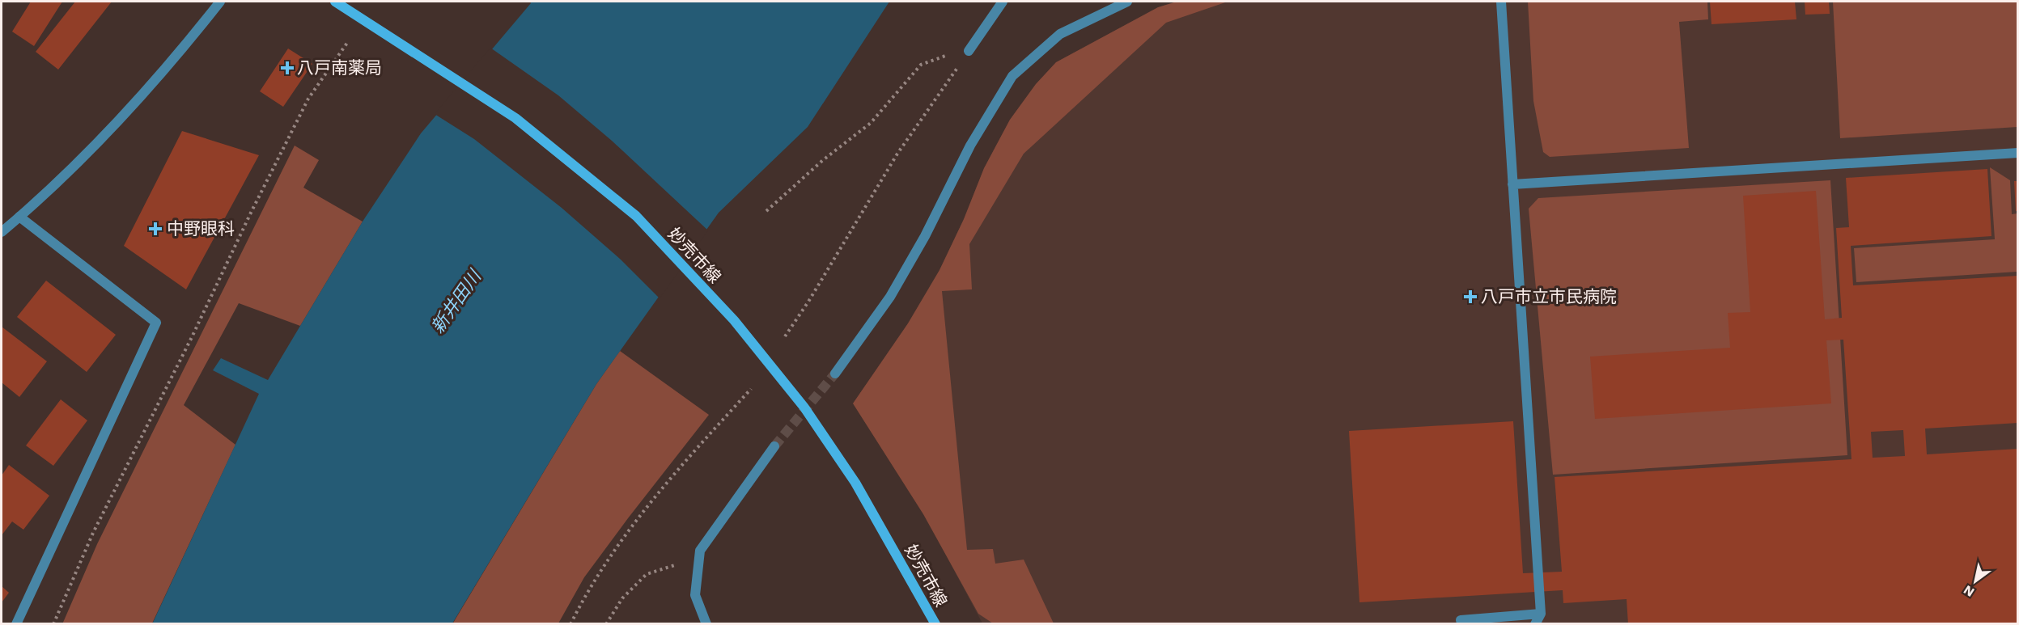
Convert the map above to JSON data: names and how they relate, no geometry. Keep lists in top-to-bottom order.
{
  "streets": {
    "main road": ["妙売市線"]
  },
  "water": ["新井田川"],
  "places": {
    "health": ["八戸南薬局", "中野眼科", "八戸市立市民病院"]
  },
  "north": "bottom left"
}
